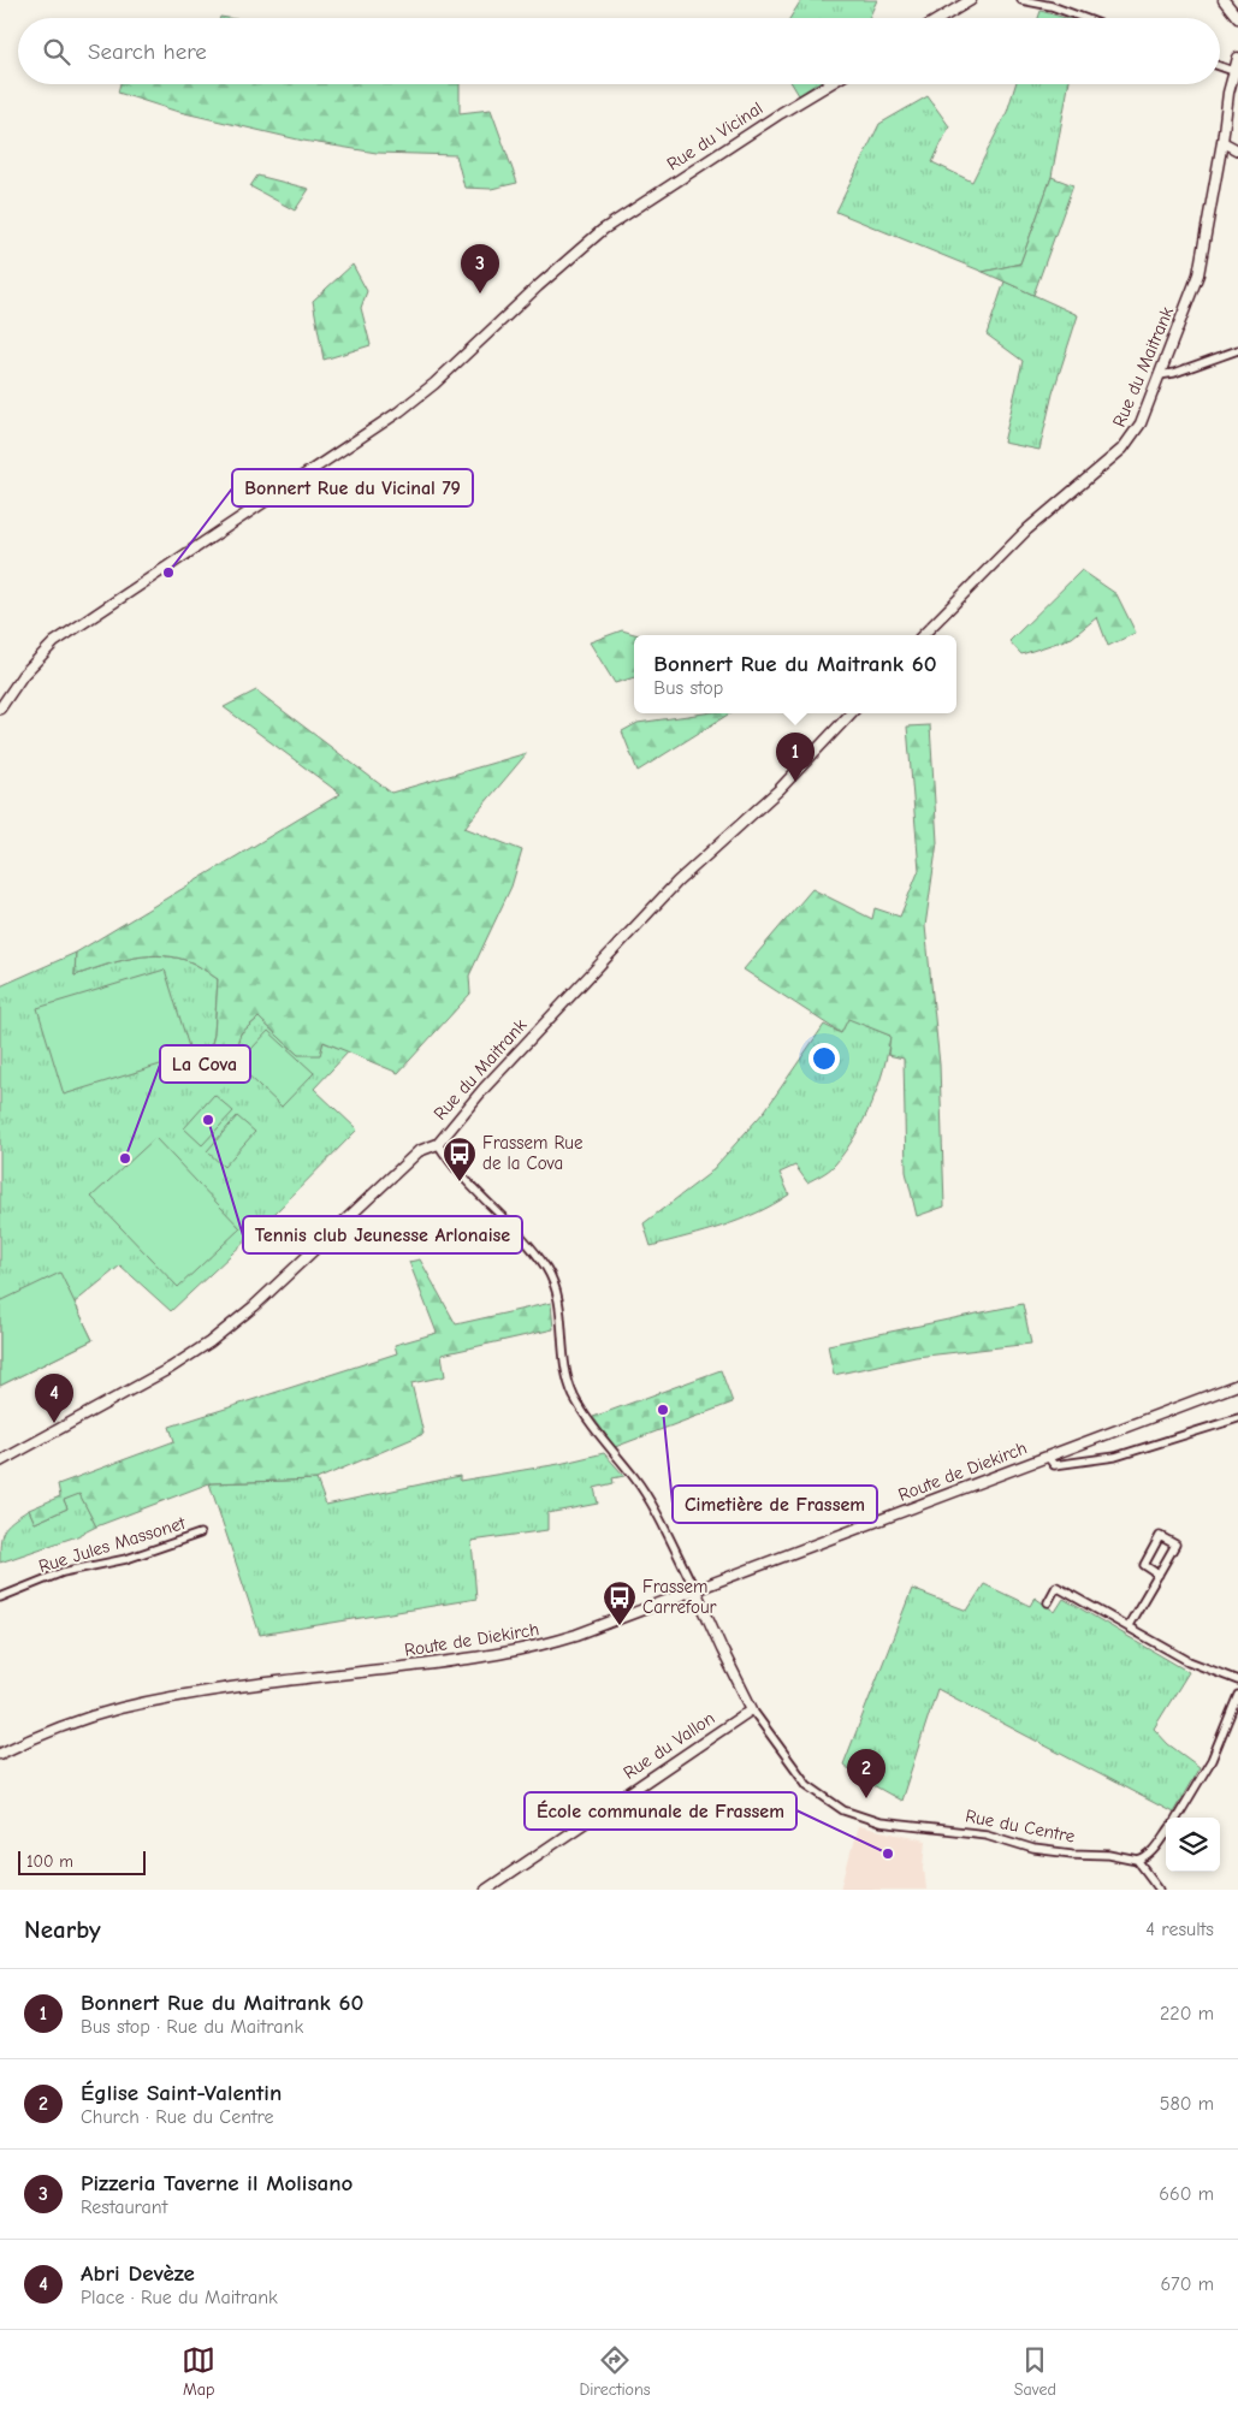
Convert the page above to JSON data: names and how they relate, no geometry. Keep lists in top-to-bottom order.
{
  "streets": {
    "street": [
      "Rue du Vicinal",
      "Rue du Maitrank",
      "Route de Diekirch",
      "Rue Jules Massonet",
      "Rue du Vallon",
      "Rue du Centre"
    ]
  },
  "crossings": [
    ["Route de Diekirch", "Rue du Centre"],
    ["Rue du Vallon", "Rue du Centre"]
  ],
  "places": {
    "other": [
      "Bonnert Rue du Vicinal 79",
      "Tennis club Jeunesse Arlonaise",
      "La Cova",
      "Cimetière de Frassem",
      "École communale de Frassem"
    ],
    "bus stop": ["Frassem Rue de la Cova", "Frassem Carrefour"]
  },
  "scale_bar": "100 m",
  "page": {
    "search": "Search here",
    "pins": [
      "3",
      "1",
      "4",
      "2"
    ],
    "popup": ["Bonnert Rue du Maitrank 60", "Bus stop"],
    "scale": "100 m",
    "heading": ["Nearby", "4 results"],
    "list": [
      {
        "mark": "1",
        "name": "Bonnert Rue du Maitrank 60",
        "note": "Bus stop · Rue du Maitrank",
        "value": "220 m"
      },
      {
        "mark": "2",
        "name": "Église Saint-Valentin",
        "note": "Church · Rue du Centre",
        "value": "580 m"
      },
      {
        "mark": "3",
        "name": "Pizzeria Taverne il Molisano",
        "note": "Restaurant",
        "value": "660 m"
      },
      {
        "mark": "4",
        "name": "Abri Devèze",
        "note": "Place · Rue du Maitrank",
        "value": "670 m"
      }
    ],
    "nav": ["Map", "Directions", "Saved"]
  }
}
